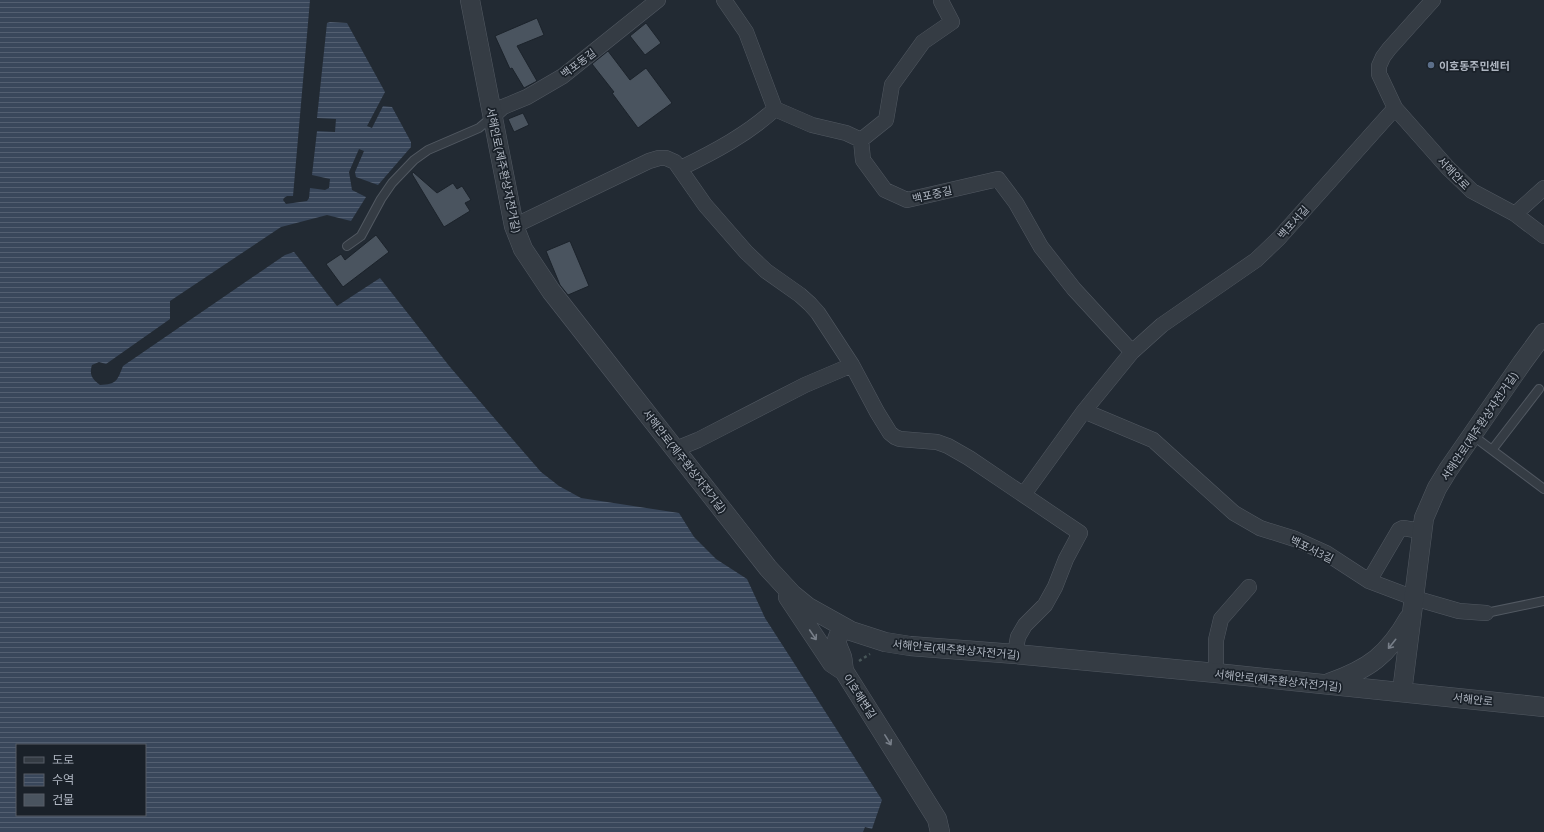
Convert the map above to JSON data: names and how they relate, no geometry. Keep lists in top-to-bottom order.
{
  "streets": {
    "street": [
      "백포동길",
      "서해안로(제주환상자전거길)",
      "서해안로",
      "백포중길",
      "백포서길",
      "백포서3길",
      "이호해변길"
    ]
  },
  "crossings": [
    ["백포동길", "서해안로(제주환상자전거길)"],
    ["서해안로(제주환상자전거길)", "서해안로"],
    ["서해안로(제주환상자전거길)", "백포서3길"],
    ["서해안로(제주환상자전거길)", "이호해변길"],
    ["서해안로", "백포서길"],
    ["백포중길", "백포서길"],
    ["백포서길", "백포서3길"]
  ],
  "one_way": ["이호해변길"],
  "places": ["이호동주민센터"],
  "legend": ["도로", "수역", "건물"]
}
